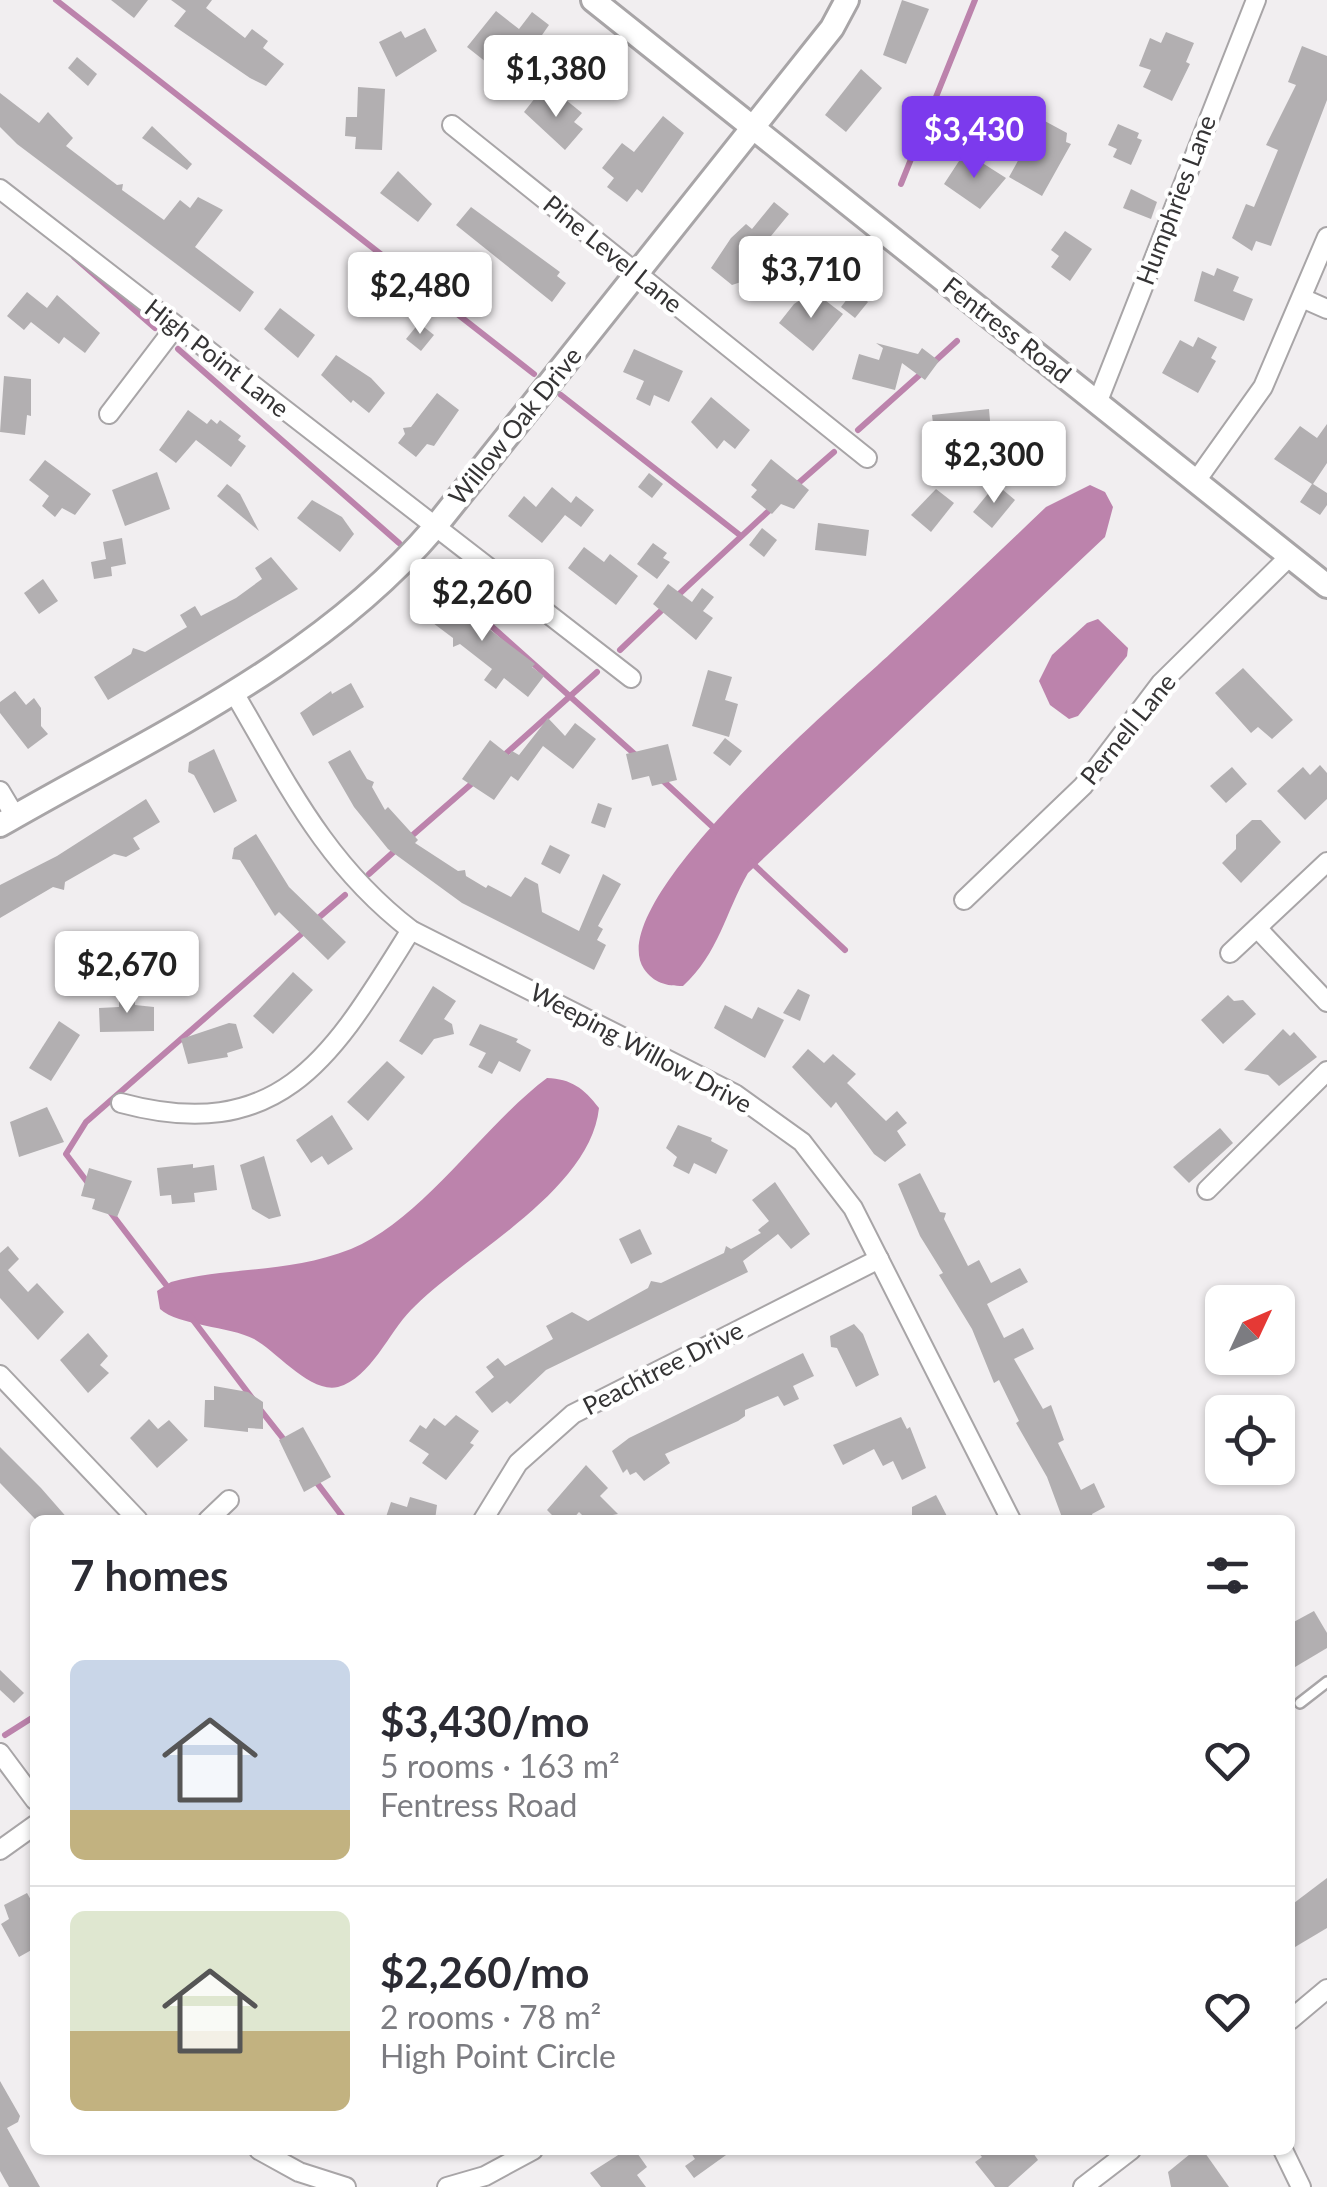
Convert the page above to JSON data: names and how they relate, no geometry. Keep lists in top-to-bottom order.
{
  "streets": {
    "street": [
      "Humphries Lane",
      "Pine Level Lane",
      "Fentress Road",
      "High Point Lane",
      "Willow Oak Drive",
      "Pernell Lane",
      "Weeping Willow Drive",
      "Peachtree Drive"
    ]
  },
  "crossings": [
    ["Humphries Lane", "Fentress Road"],
    ["Pine Level Lane", "Willow Oak Drive"],
    ["Fentress Road", "Willow Oak Drive"],
    ["Fentress Road", "Pernell Lane"],
    ["High Point Lane", "Willow Oak Drive"],
    ["Willow Oak Drive", "Weeping Willow Drive"],
    ["Weeping Willow Drive", "Peachtree Drive"]
  ],
  "north": "top right",
  "page": {
    "price": [
      "$1,380",
      "$3,430",
      "$3,710",
      "$2,480",
      "$2,300",
      "$2,260",
      "$2,670"
    ],
    "heading": "7 homes",
    "list": [
      {
        "name": "$3,430/mo",
        "note": "5 rooms · 163 m² · Fentress Road"
      },
      {
        "name": "$2,260/mo",
        "note": "2 rooms · 78 m² · High Point Circle"
      }
    ]
  }
}
